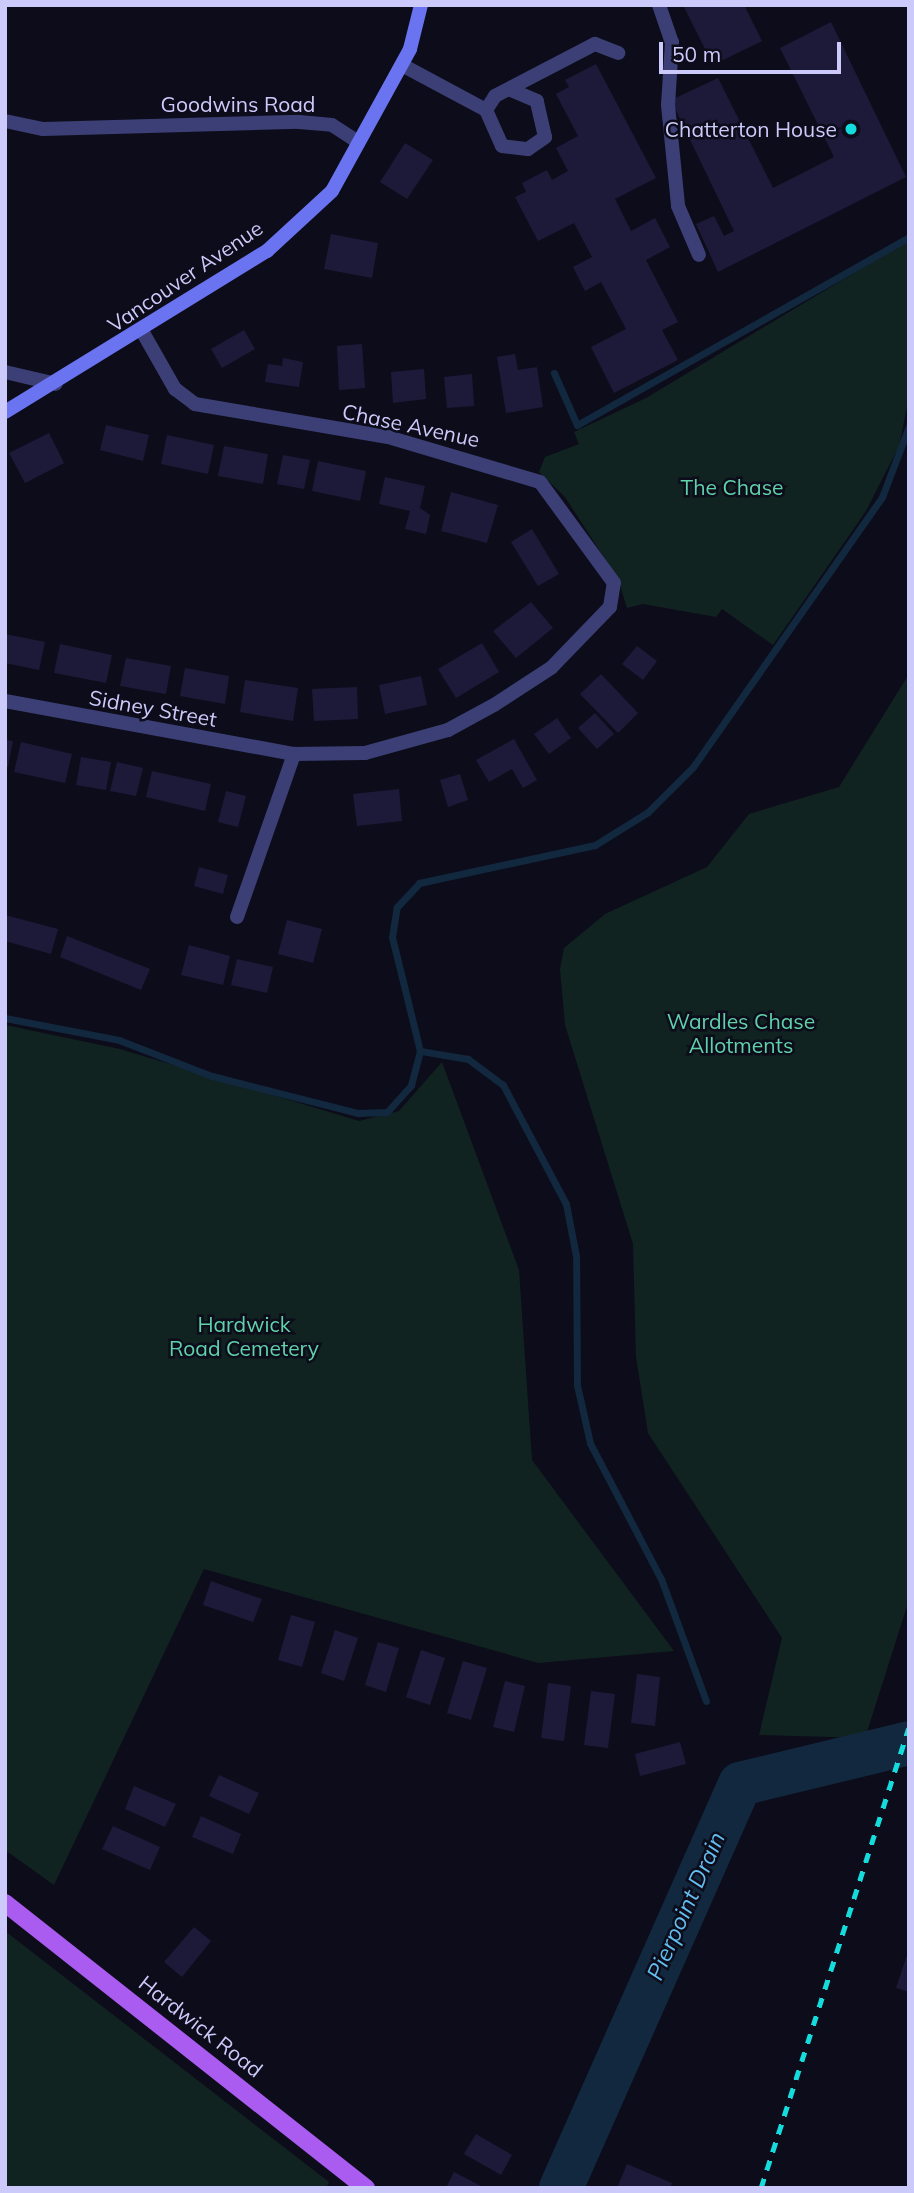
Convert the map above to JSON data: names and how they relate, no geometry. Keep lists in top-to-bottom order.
{
  "streets": {
    "main road": ["Vancouver Avenue", "Hardwick Road"],
    "street": ["Goodwins Road", "Chase Avenue", "Sidney Street"]
  },
  "crossings": [
    ["Goodwins Road", "Vancouver Avenue"],
    ["Vancouver Avenue", "Chase Avenue"],
    ["Chase Avenue", "Sidney Street"]
  ],
  "water": ["Pierpoint Drain"],
  "parks": ["The Chase", "Wardles Chase Allotments", "Hardwick Road Cemetery"],
  "places": ["Chatterton House"],
  "scale_bar": "50 m"
}
